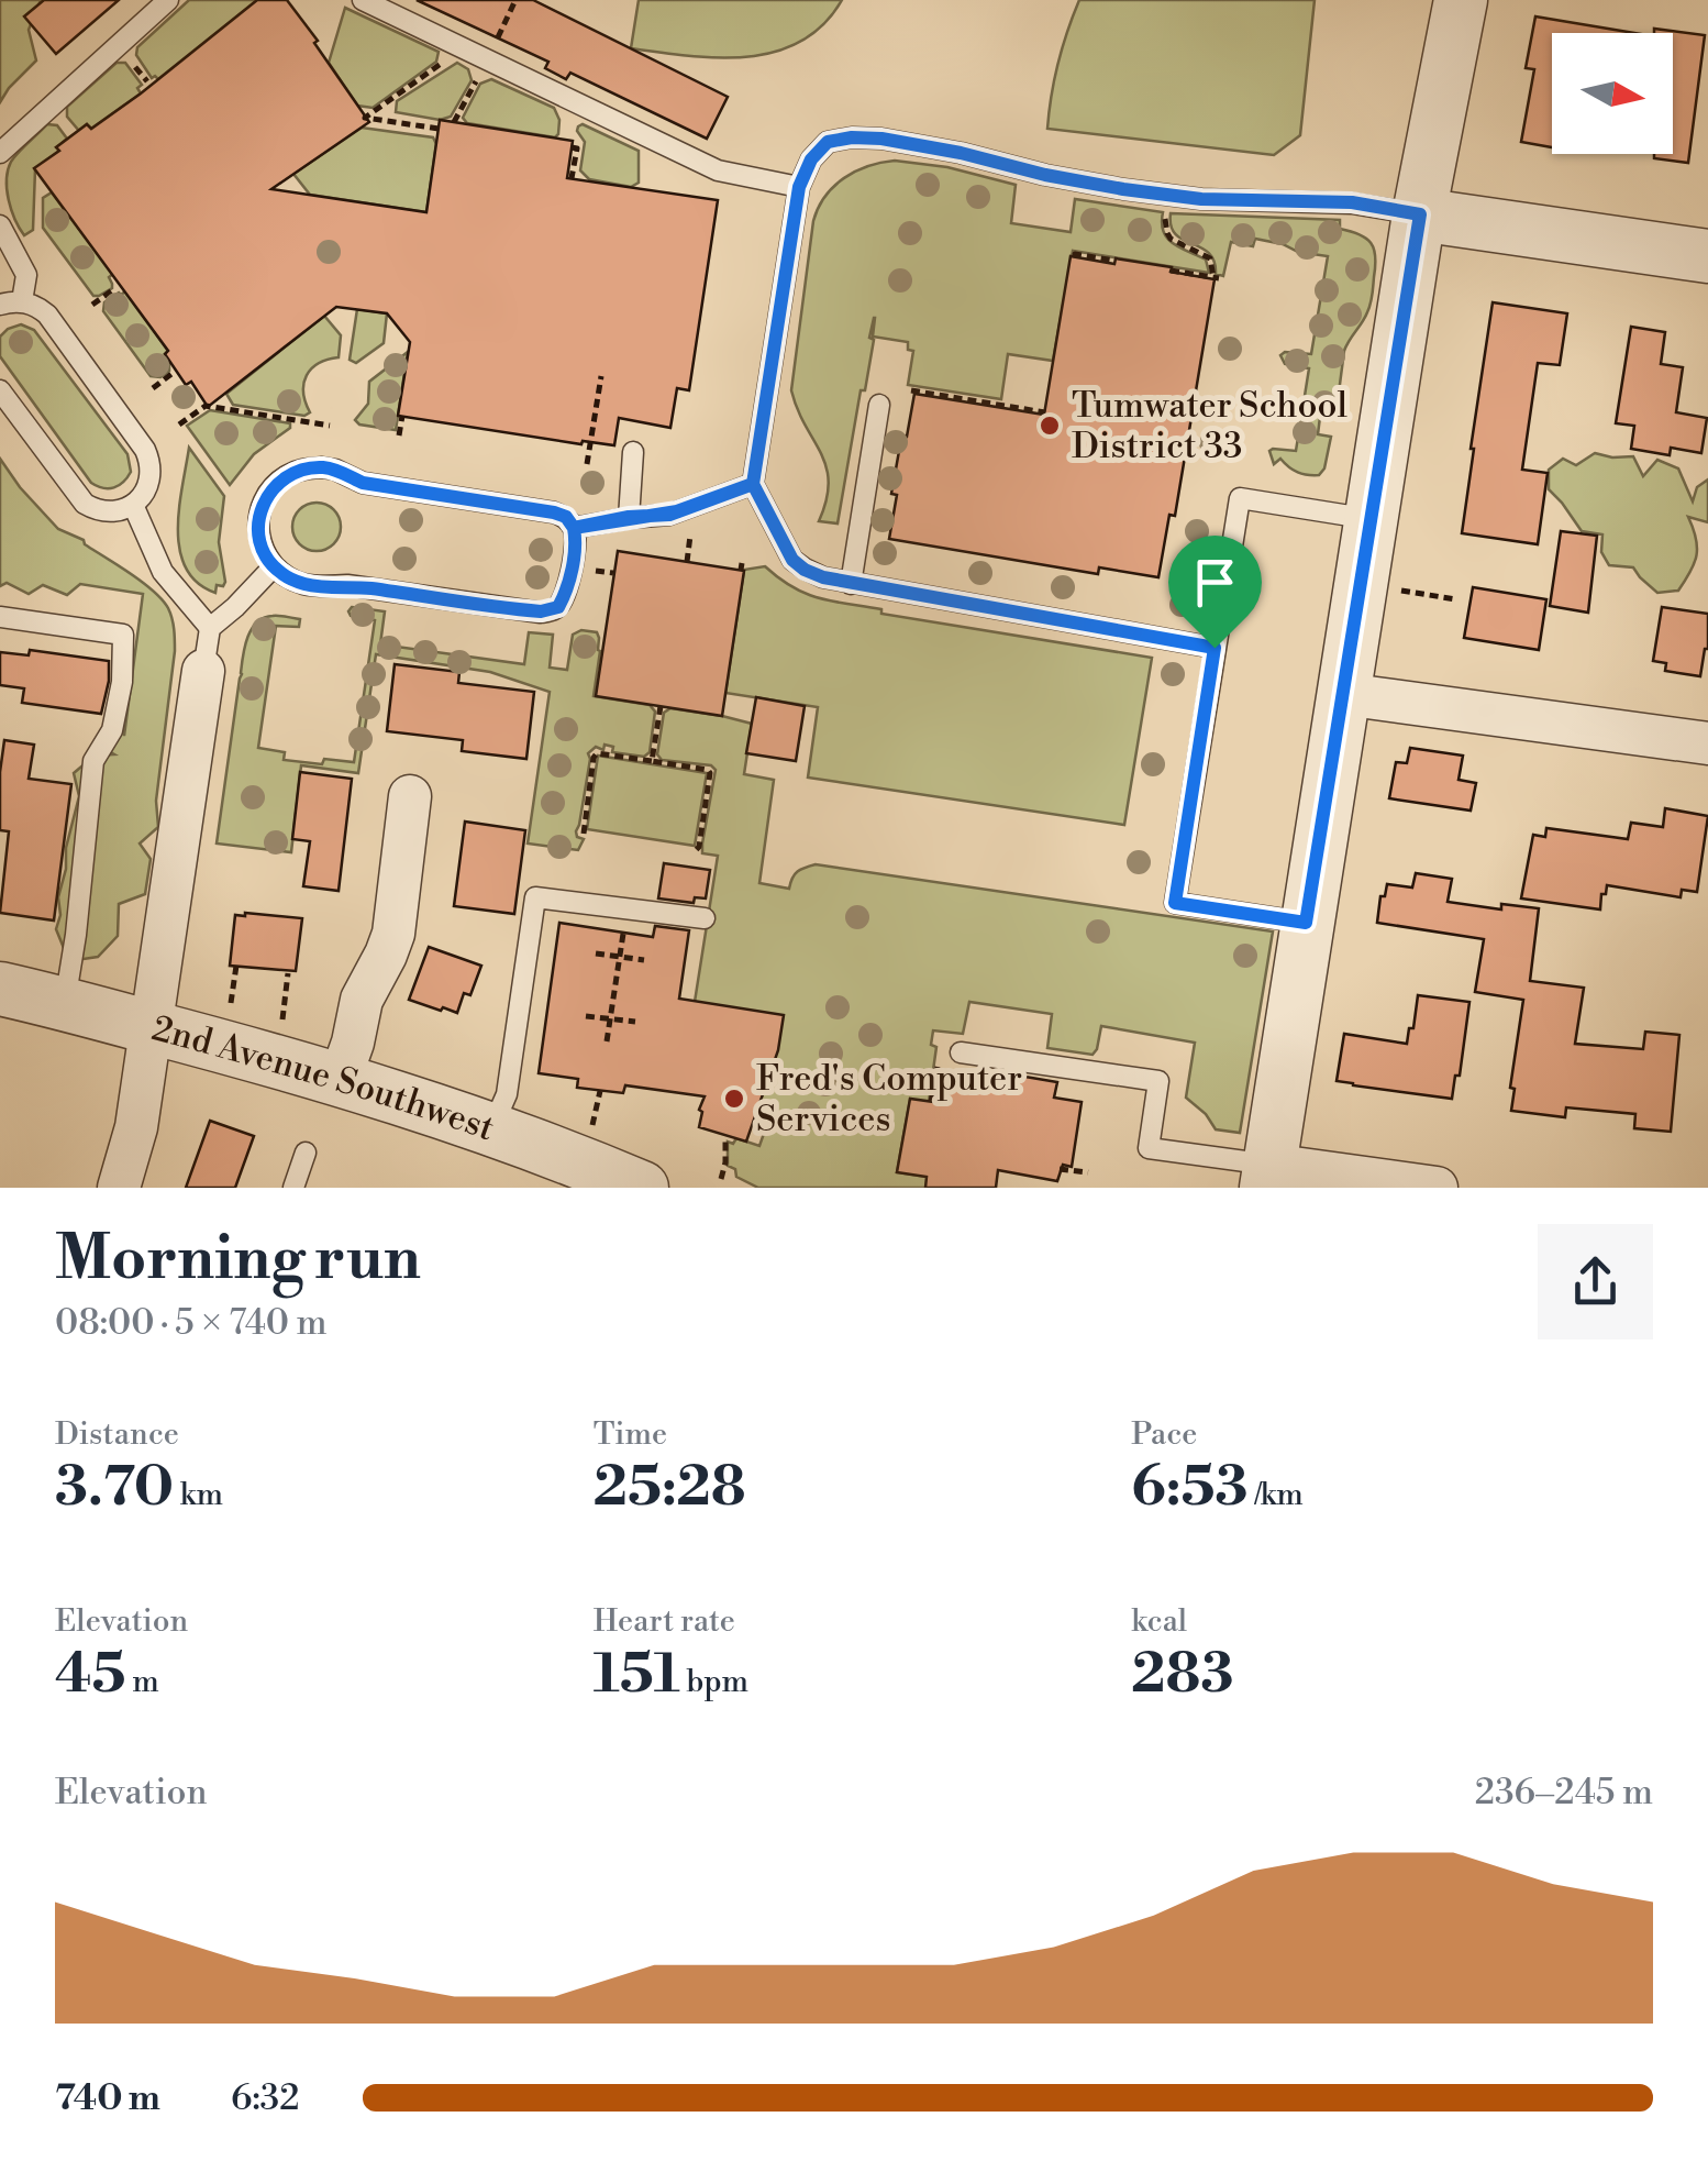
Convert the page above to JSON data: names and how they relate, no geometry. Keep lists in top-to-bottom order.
{
  "streets": {
    "street": ["2nd Avenue Southwest"]
  },
  "places": ["Tumwater School District 33", "Fred's Computer Services"],
  "north": "right",
  "page": {
    "heading": ["Morning run", "08:00 · 5 × 740 m"],
    "stats": [
      ["Distance", "3.70 km"],
      ["Time", "25:28"],
      ["Pace", "6:53 /km"],
      ["Elevation", "45 m"],
      ["Heart rate", "151 bpm"],
      ["kcal", "283"]
    ],
    "chart": ["Elevation", "236–245 m"],
    "list": [
      {
        "name": "740 m",
        "note": "6:32"
      }
    ]
  }
}
